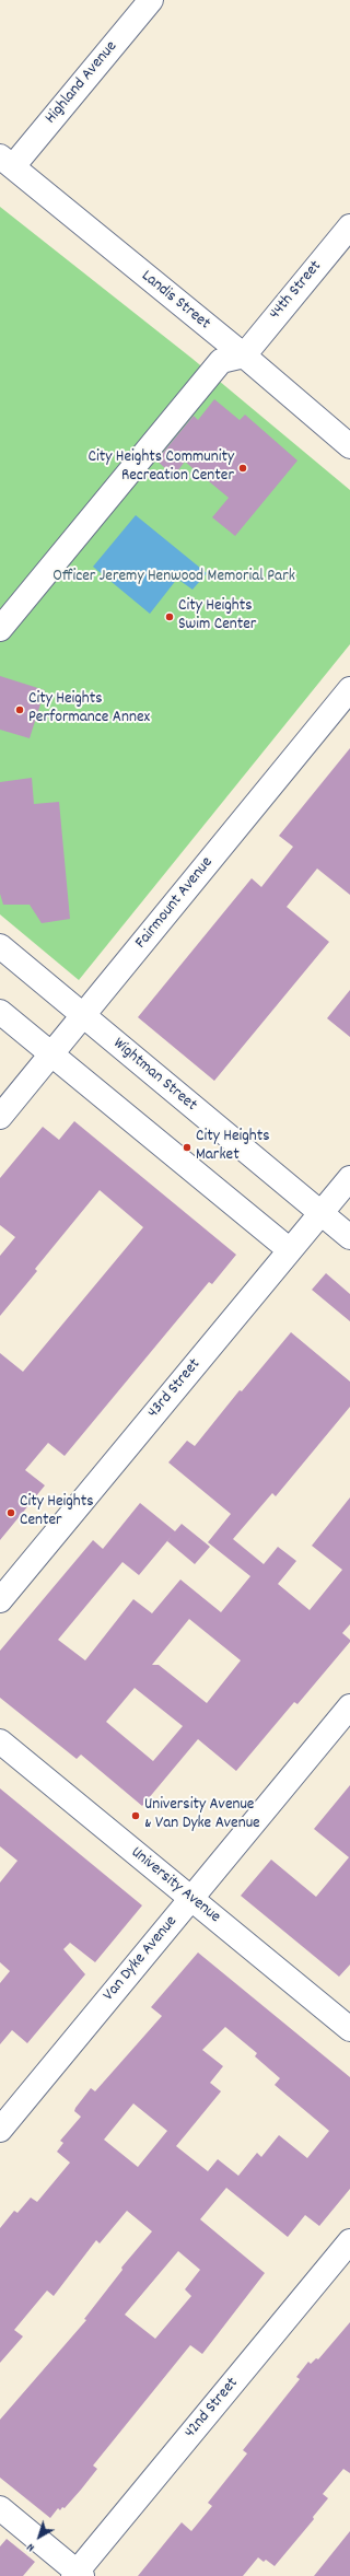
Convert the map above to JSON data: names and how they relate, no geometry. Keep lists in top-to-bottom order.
{
  "streets": {
    "main road": [
      "Highland Avenue",
      "44th Street",
      "Landis Street",
      "Fairmount Avenue",
      "Wightman Street",
      "43rd Street",
      "University Avenue",
      "Van Dyke Avenue",
      "42nd Street"
    ]
  },
  "crossings": [
    ["Highland Avenue", "Landis Street"],
    ["44th Street", "Landis Street"],
    ["Fairmount Avenue", "Wightman Street"],
    ["Wightman Street", "43rd Street"],
    ["University Avenue", "Van Dyke Avenue"]
  ],
  "parks": ["Officer Jeremy Henwood Memorial Park"],
  "places": [
    "City Heights Community Recreation Center",
    "City Heights Swim Center",
    "City Heights Performance Annex",
    "City Heights Market",
    "City Heights Center",
    "University Avenue & Van Dyke Avenue"
  ],
  "north": "bottom left"
}
